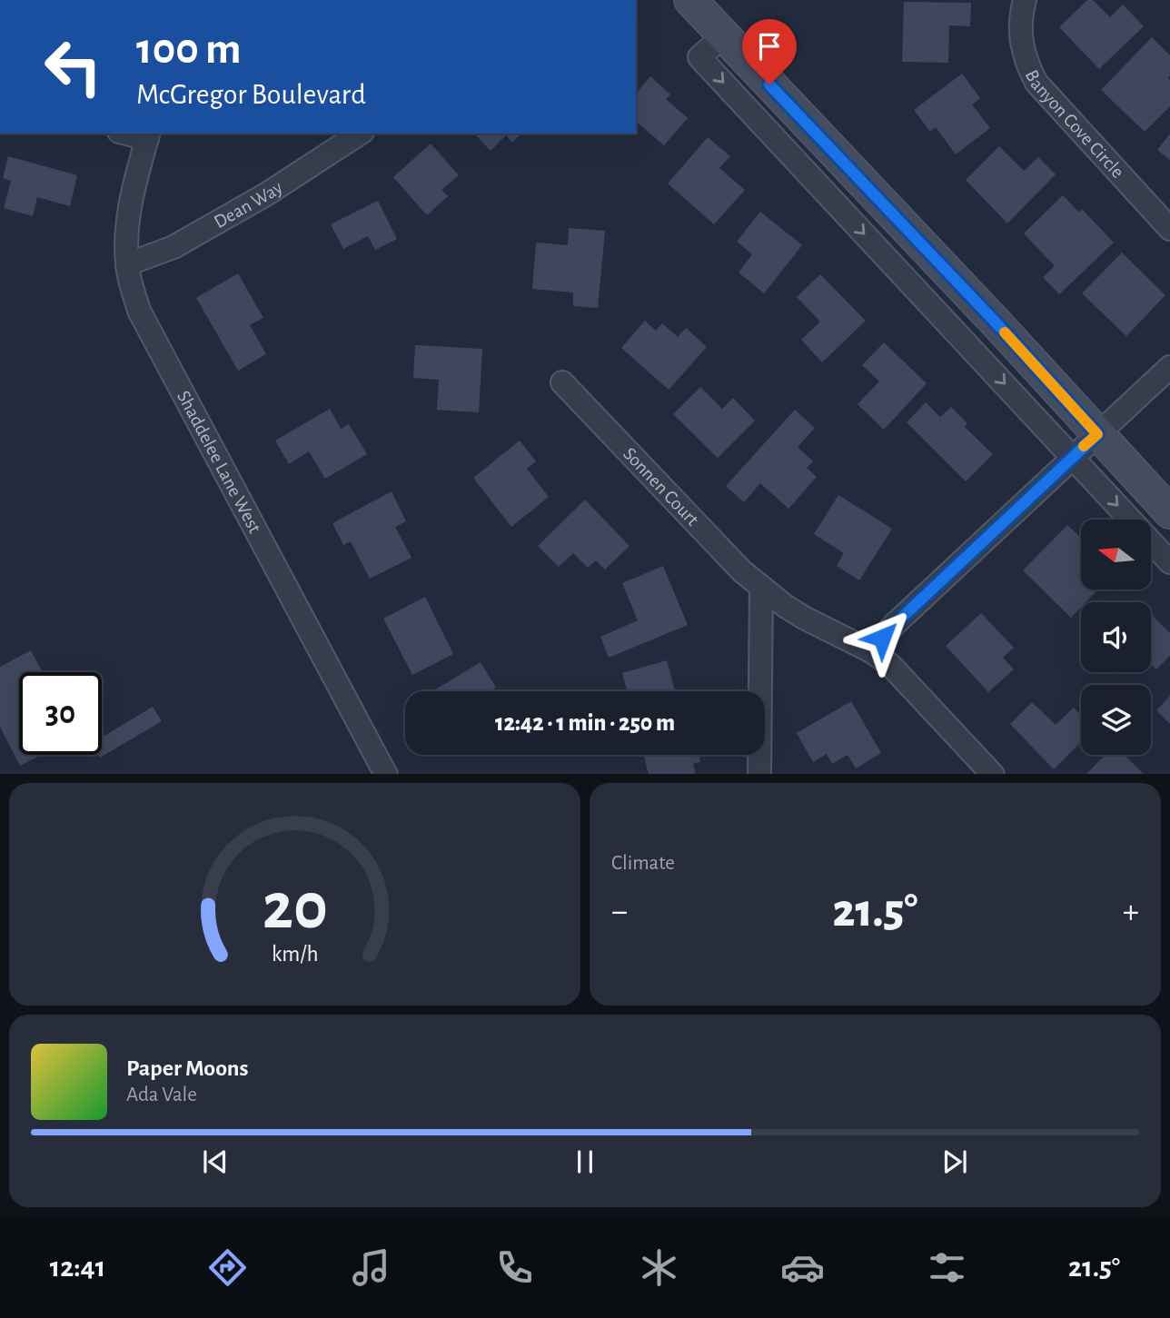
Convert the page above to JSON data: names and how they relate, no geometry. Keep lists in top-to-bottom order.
{
  "streets": {
    "street": [
      "Banyon Cove Circle",
      "Dean Way",
      "Shaddelee Lane West",
      "Sonnen Court"
    ]
  },
  "crossings": [
    ["Dean Way", "Shaddelee Lane West"]
  ],
  "north": "left",
  "page": {
    "turn": ["100 m", "McGregor Boulevard"],
    "limit": "30",
    "trip": "12:42 · 1 min · 250 m",
    "tile": "Climate",
    "heat": ["−", "21.5°", "+"],
    "song": ["Paper Moons", "Ada Vale"],
    "tabs": ["12:41", "21.5°"],
    "gauge": ["20", "km/h"]
  }
}
